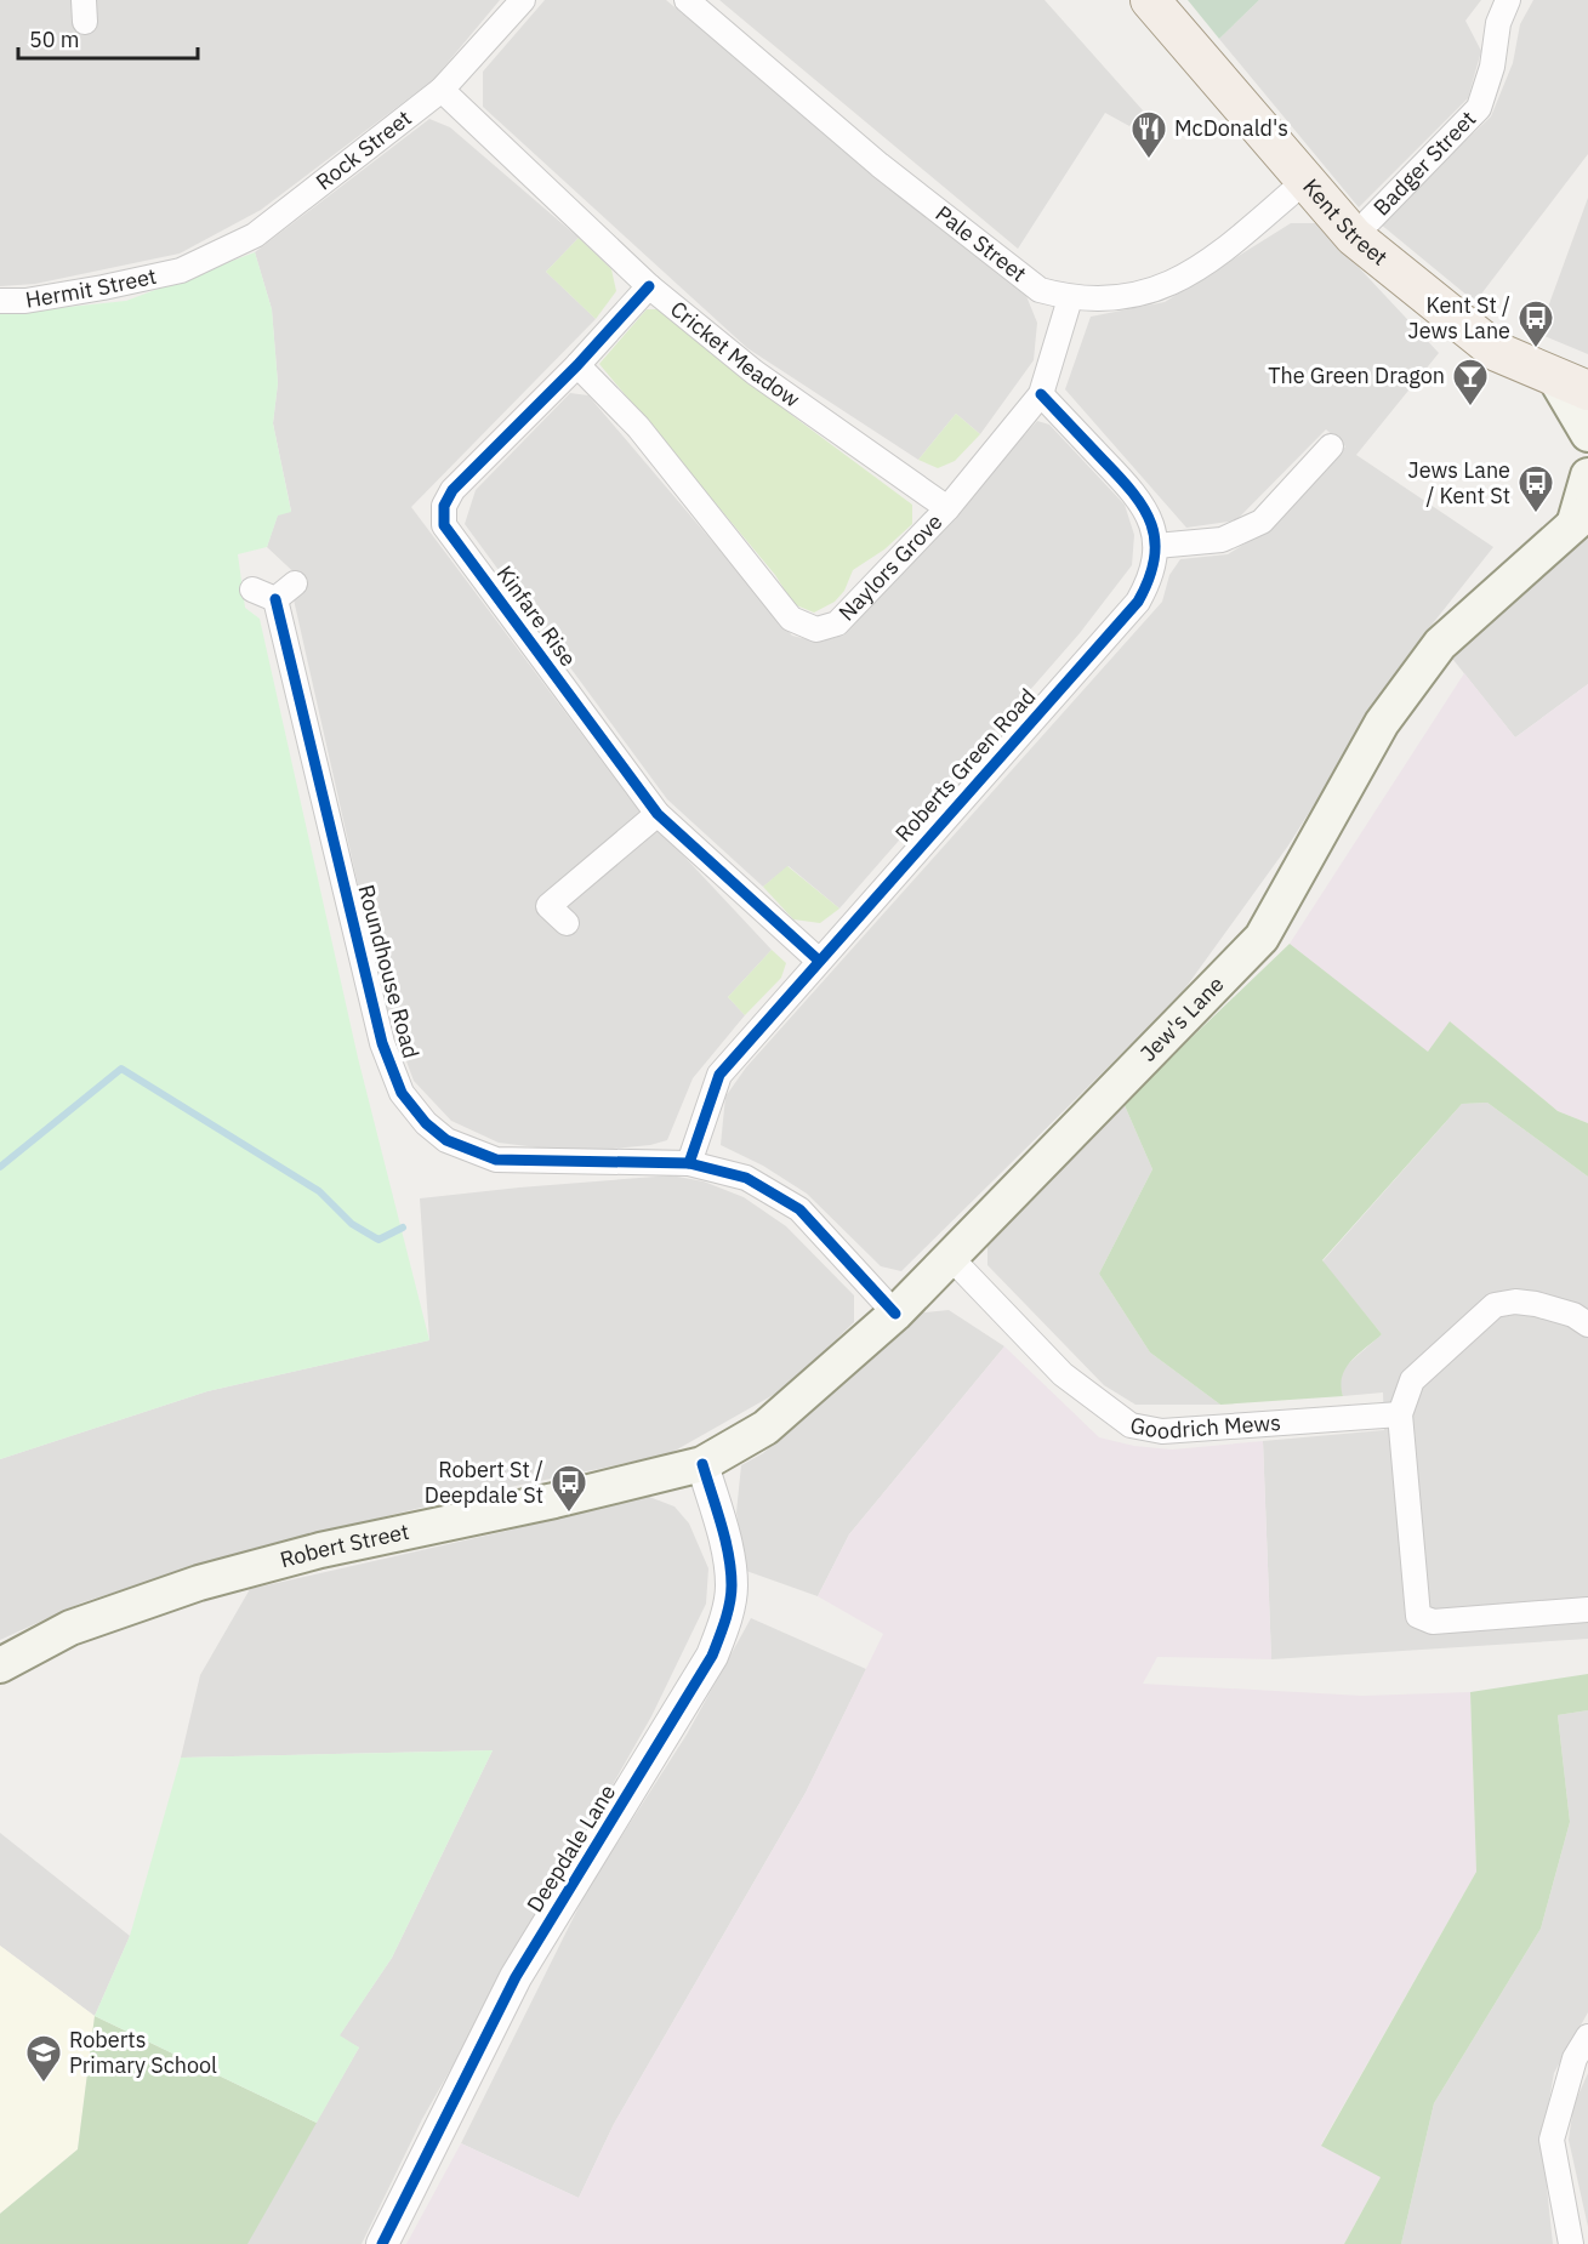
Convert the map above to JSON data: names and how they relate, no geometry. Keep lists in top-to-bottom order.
{
  "streets": {
    "main road": ["Kent Street", "Jew's Lane", "Robert Street"],
    "street": [
      "Rock Street",
      "Badger Street",
      "Pale Street",
      "Hermit Street",
      "Cricket Meadow",
      "Naylors Grove",
      "Kinfare Rise",
      "Roberts Green Road",
      "Roundhouse Road",
      "Goodrich Mews",
      "Deepdale Lane"
    ]
  },
  "crossings": [
    ["Rock Street", "Hermit Street"],
    ["Rock Street", "Cricket Meadow"],
    ["Badger Street", "Kent Street"],
    ["Kent Street", "Pale Street"],
    ["Pale Street", "Naylors Grove"],
    ["Cricket Meadow", "Naylors Grove"],
    ["Cricket Meadow", "Kinfare Rise"],
    ["Naylors Grove", "Kinfare Rise"],
    ["Naylors Grove", "Roberts Green Road"],
    ["Kinfare Rise", "Roberts Green Road"],
    ["Roberts Green Road", "Roundhouse Road"],
    ["Roundhouse Road", "Jew's Lane"],
    ["Jew's Lane", "Goodrich Mews"],
    ["Jew's Lane", "Robert Street"],
    ["Jew's Lane", "Deepdale Lane"],
    ["Robert Street", "Deepdale Lane"]
  ],
  "places": {
    "restaurant": ["McDonald's"],
    "bus stop": ["Kent St / Jews Lane", "Jews Lane / Kent St", "Robert St / Deepdale St"],
    "bar": ["The Green Dragon"],
    "school or university": ["Roberts Primary School"]
  },
  "scale_bar": "50 m"
}
